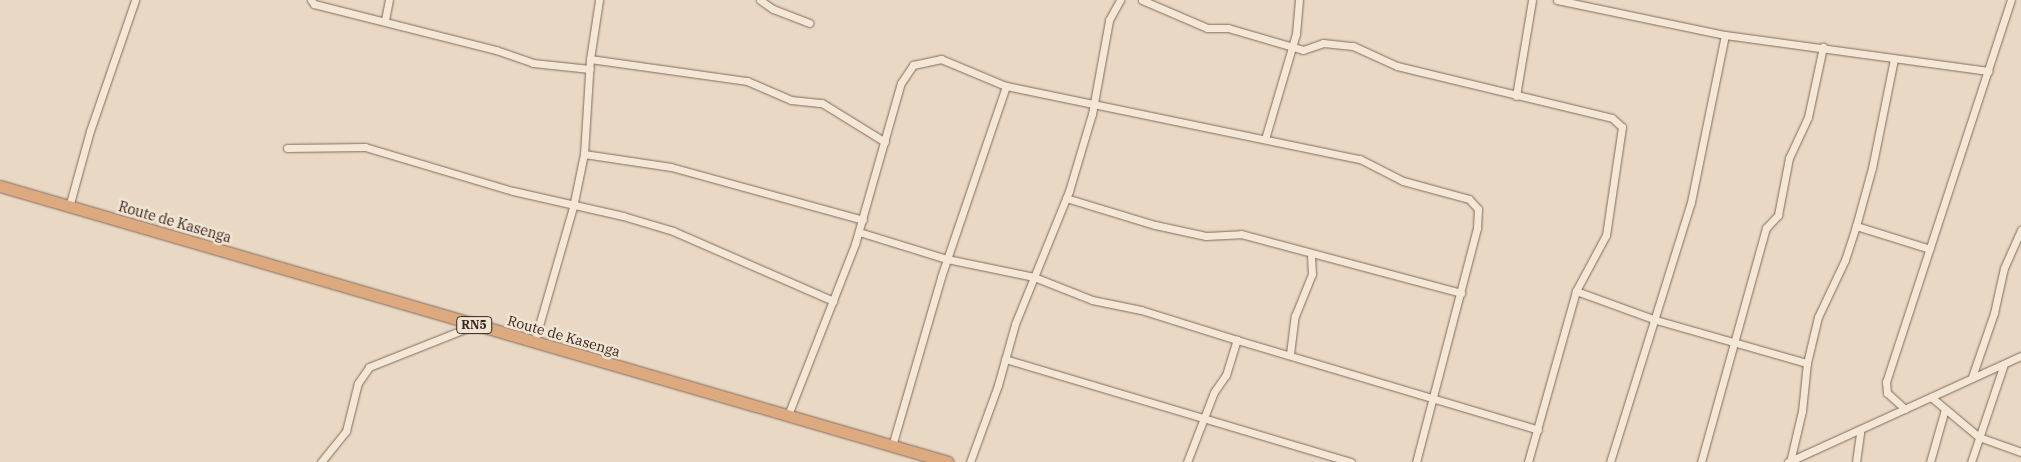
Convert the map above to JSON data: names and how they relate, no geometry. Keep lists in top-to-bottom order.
{
  "streets": {
    "highway": ["Route de Kasenga", "RN5"]
  }
}
